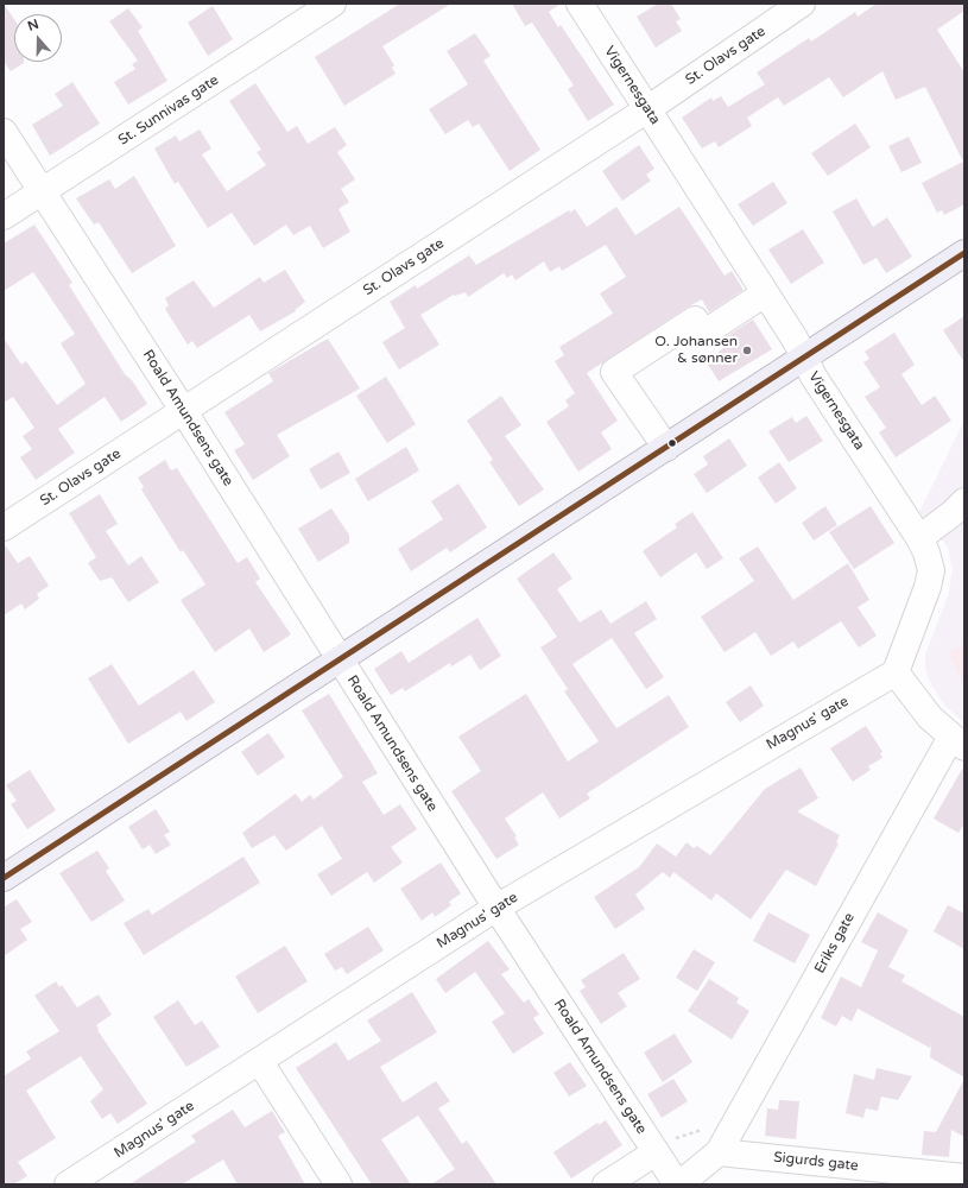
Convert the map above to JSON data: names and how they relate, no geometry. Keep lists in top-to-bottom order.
{
  "streets": {
    "street": [
      "St. Olavs gate",
      "Vigernesgata",
      "St. Sunnivas gate",
      "Roald Amundsens gate",
      "Magnus' gate",
      "Eriks gate",
      "Sigurds gate"
    ]
  },
  "crossings": [
    ["St. Olavs gate", "Vigernesgata"],
    ["St. Olavs gate", "Roald Amundsens gate"],
    ["Vigernesgata", "Magnus' gate"],
    ["St. Sunnivas gate", "Roald Amundsens gate"],
    ["Roald Amundsens gate", "Magnus' gate"],
    ["Eriks gate", "Sigurds gate"]
  ],
  "places": ["O. Johansen & sønner"],
  "north": "top"
}
